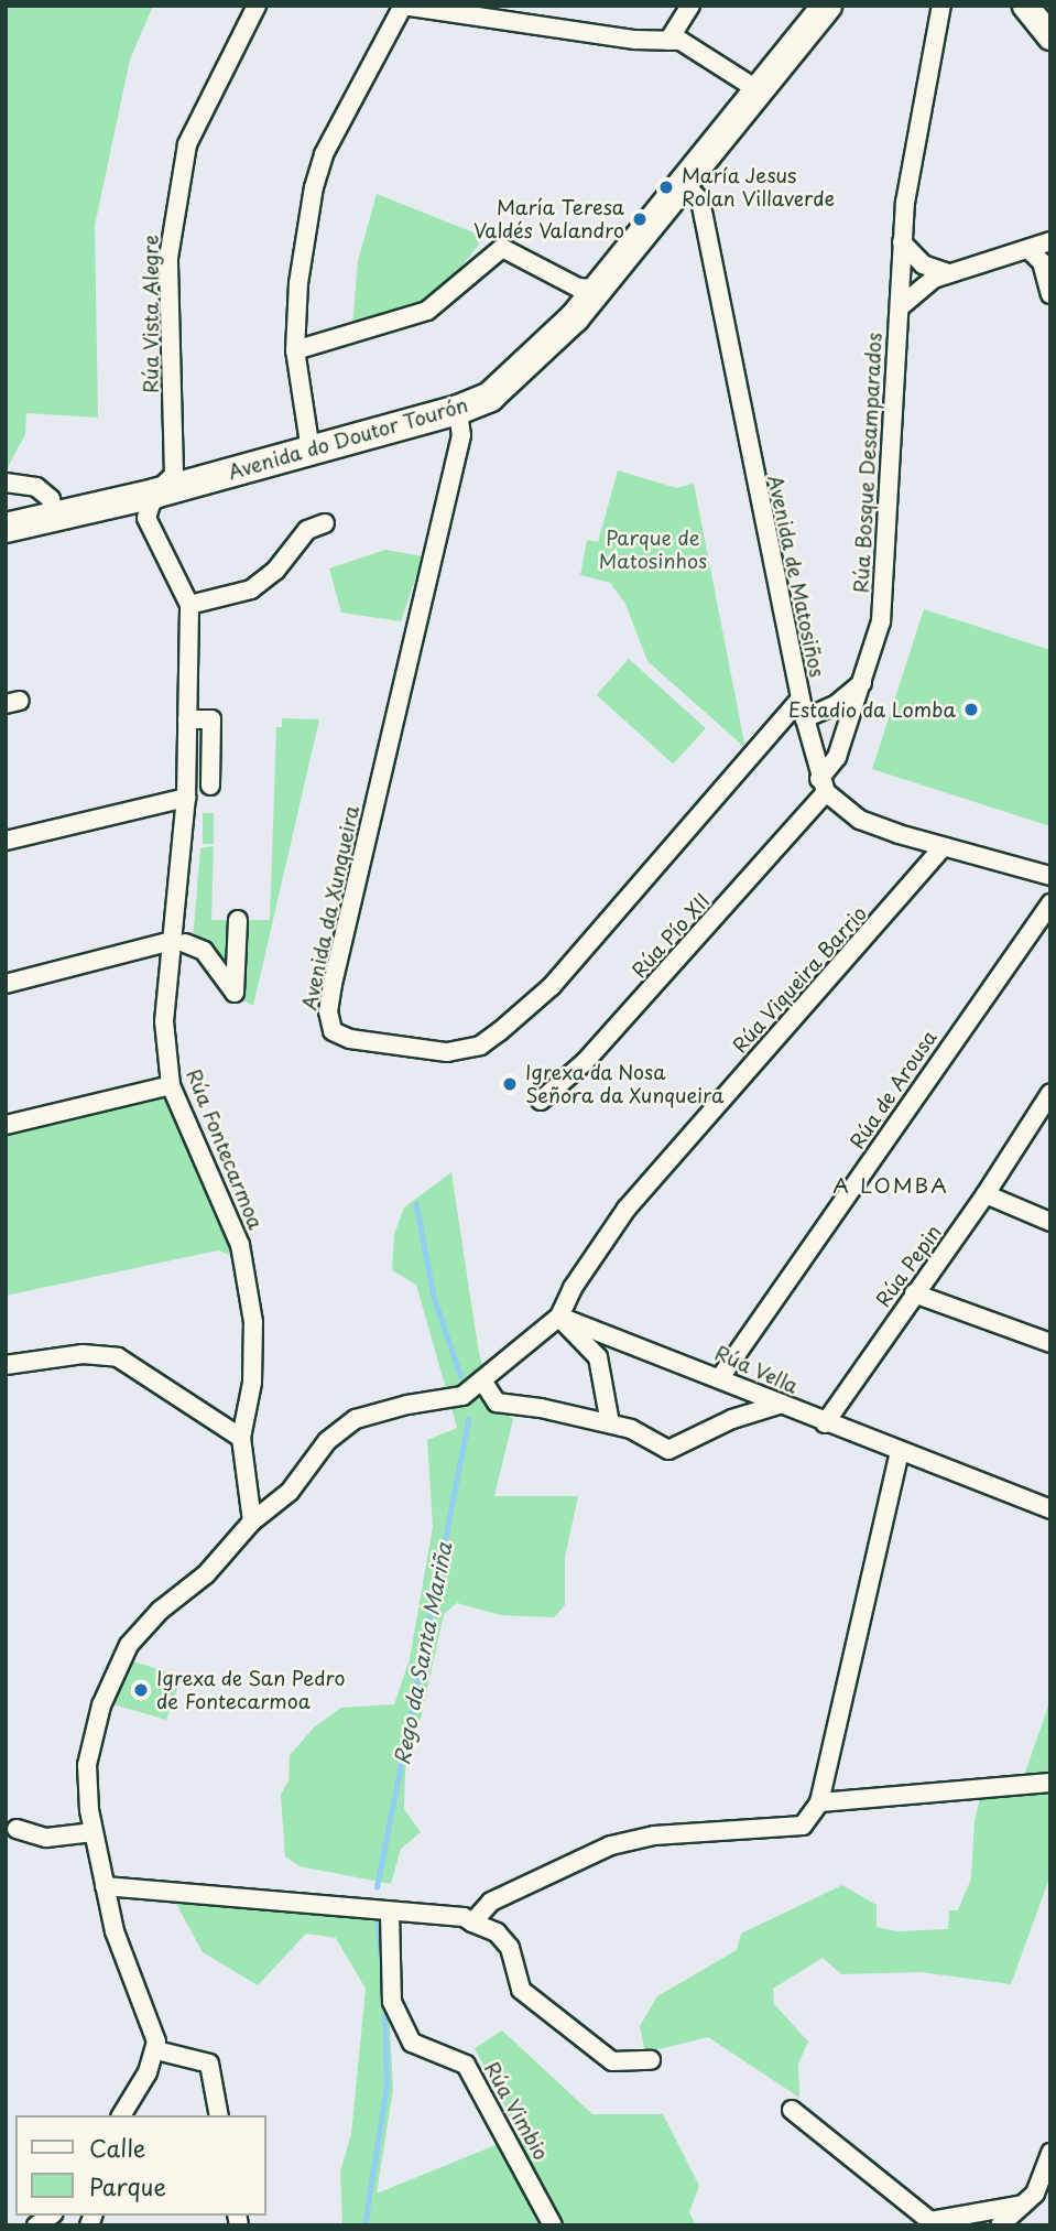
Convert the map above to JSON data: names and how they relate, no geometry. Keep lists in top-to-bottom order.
{
  "streets": {
    "main road": ["Avenida do Doutor Tourón"],
    "street": [
      "Rúa Vista Alegre",
      "Rúa Bosque Desamparados",
      "Avenida de Matosiños",
      "Avenida da Xunqueira",
      "Rúa Pío XII",
      "Rúa Viqueira Barrio",
      "Rúa de Arousa",
      "Rúa Fontecarmoa",
      "Rúa Pepin",
      "Rúa Vella",
      "Rúa Vimbio"
    ]
  },
  "crossings": [
    ["Rúa Vista Alegre", "Avenida do Doutor Tourón"],
    ["Rúa Vista Alegre", "Rúa Fontecarmoa"],
    ["Avenida do Doutor Tourón", "Avenida de Matosiños"],
    ["Avenida do Doutor Tourón", "Avenida da Xunqueira"],
    ["Avenida do Doutor Tourón", "Rúa Fontecarmoa"],
    ["Rúa Bosque Desamparados", "Avenida de Matosiños"],
    ["Rúa Bosque Desamparados", "Rúa Pío XII"],
    ["Avenida de Matosiños", "Avenida da Xunqueira"],
    ["Avenida de Matosiños", "Rúa Pío XII"],
    ["Rúa Viqueira Barrio", "Rúa Fontecarmoa"],
    ["Rúa Viqueira Barrio", "Rúa Vella"],
    ["Rúa de Arousa", "Rúa Vella"],
    ["Rúa Pepin", "Rúa Vella"]
  ],
  "districts": ["A LOMBA"],
  "water": ["Rego da Santa Mariña"],
  "parks": ["Parque de Matosinhos"],
  "places": [
    "María Jesus Rolan Villaverde",
    "María Teresa Valdés Valandro",
    "Estadio da Lomba",
    "Igrexa da Nosa Señora da Xunqueira",
    "Igrexa de San Pedro de Fontecarmoa"
  ],
  "legend": ["Calle", "Parque"]
}
